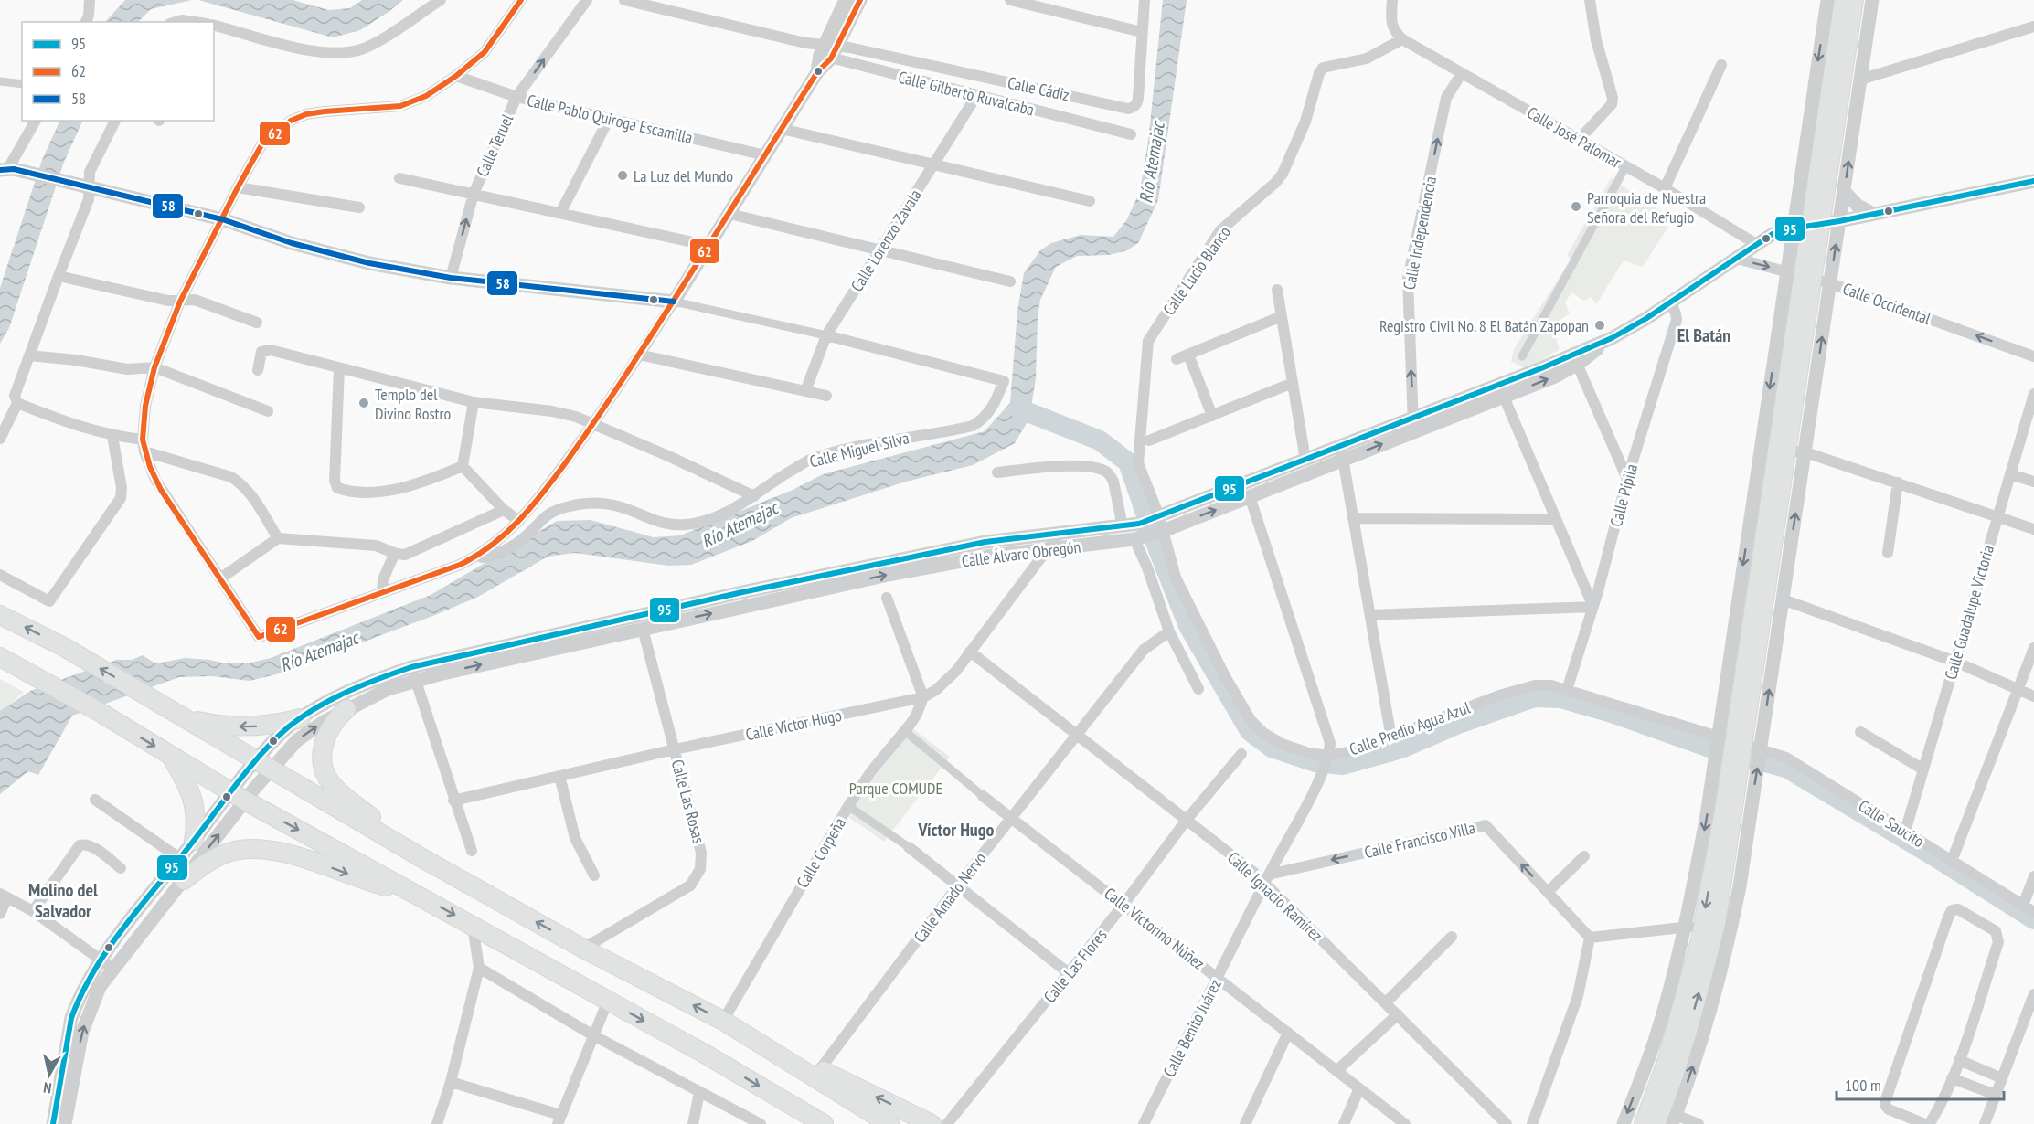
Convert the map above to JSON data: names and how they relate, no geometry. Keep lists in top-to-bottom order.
{
  "streets": {
    "street": [
      "Calle Cádiz",
      "Calle Gilberto Ruvalcaba",
      "Calle Pablo Quiroga Escamilla",
      "Calle José Palomar",
      "Calle Teruel",
      "Calle Independencia",
      "Calle Lorenzo Zavala",
      "Calle Lucio Blanco",
      "Calle Occidental",
      "Calle Miguel Silva",
      "Calle Pípila",
      "Calle Álvaro Obregón",
      "Calle Guadalupe Victoria",
      "Calle Víctor Hugo",
      "Calle Predio Agua Azul",
      "Calle Las Rosas",
      "Calle Saucito",
      "Calle Francisco Villa",
      "Calle Corpeña",
      "Calle Ignacio Ramírez",
      "Calle Amado Nervo",
      "Calle Victorino Núñez",
      "Calle Las Flores",
      "Calle Benito Juárez"
    ]
  },
  "crossings": [
    ["Calle Cádiz", "Calle Gilberto Ruvalcaba"],
    ["Calle Gilberto Ruvalcaba", "Calle Lorenzo Zavala"],
    ["Calle Pablo Quiroga Escamilla", "Calle Teruel"],
    ["Calle José Palomar", "Calle Independencia"],
    ["Calle José Palomar", "Calle Lucio Blanco"],
    ["Calle José Palomar", "Calle Álvaro Obregón"],
    ["Calle Independencia", "Calle Álvaro Obregón"],
    ["Calle Lorenzo Zavala", "Calle Miguel Silva"],
    ["Calle Lucio Blanco", "Calle Álvaro Obregón"],
    ["Calle Lucio Blanco", "Calle Predio Agua Azul"],
    ["Calle Occidental", "Calle Álvaro Obregón"],
    ["Calle Pípila", "Calle Álvaro Obregón"],
    ["Calle Pípila", "Calle Predio Agua Azul"],
    ["Calle Álvaro Obregón", "Calle Víctor Hugo"],
    ["Calle Álvaro Obregón", "Calle Predio Agua Azul"],
    ["Calle Álvaro Obregón", "Calle Las Rosas"],
    ["Calle Guadalupe Victoria", "Calle Saucito"],
    ["Calle Víctor Hugo", "Calle Las Rosas"],
    ["Calle Víctor Hugo", "Calle Corpeña"],
    ["Calle Víctor Hugo", "Calle Ignacio Ramírez"],
    ["Calle Predio Agua Azul", "Calle Saucito"],
    ["Calle Predio Agua Azul", "Calle Benito Juárez"],
    ["Calle Francisco Villa", "Calle Ignacio Ramírez"],
    ["Calle Francisco Villa", "Calle Benito Juárez"],
    ["Calle Corpeña", "Calle Victorino Núñez"],
    ["Calle Ignacio Ramírez", "Calle Amado Nervo"],
    ["Calle Ignacio Ramírez", "Calle Las Flores"],
    ["Calle Ignacio Ramírez", "Calle Benito Juárez"],
    ["Calle Amado Nervo", "Calle Victorino Núñez"],
    ["Calle Victorino Núñez", "Calle Las Flores"],
    ["Calle Victorino Núñez", "Calle Benito Juárez"]
  ],
  "one_way": ["Calle Independencia", "Calle Francisco Villa"],
  "districts": ["El Batán", "Víctor Hugo", "Molino del Salvador"],
  "water": ["Río Atemajac"],
  "parks": ["Parque COMUDE"],
  "places": [
    "La Luz del Mundo",
    "Parroquia de Nuestra Señora del Refugio",
    "Registro Civil No. 8 El Batán Zapopan",
    "Templo del Divino Rostro"
  ],
  "lines": ["transit line 62", "transit line 58", "transit line 95"],
  "legend": ["95", "62", "58"],
  "scale_bar": "100 m",
  "north": "bottom"
}
